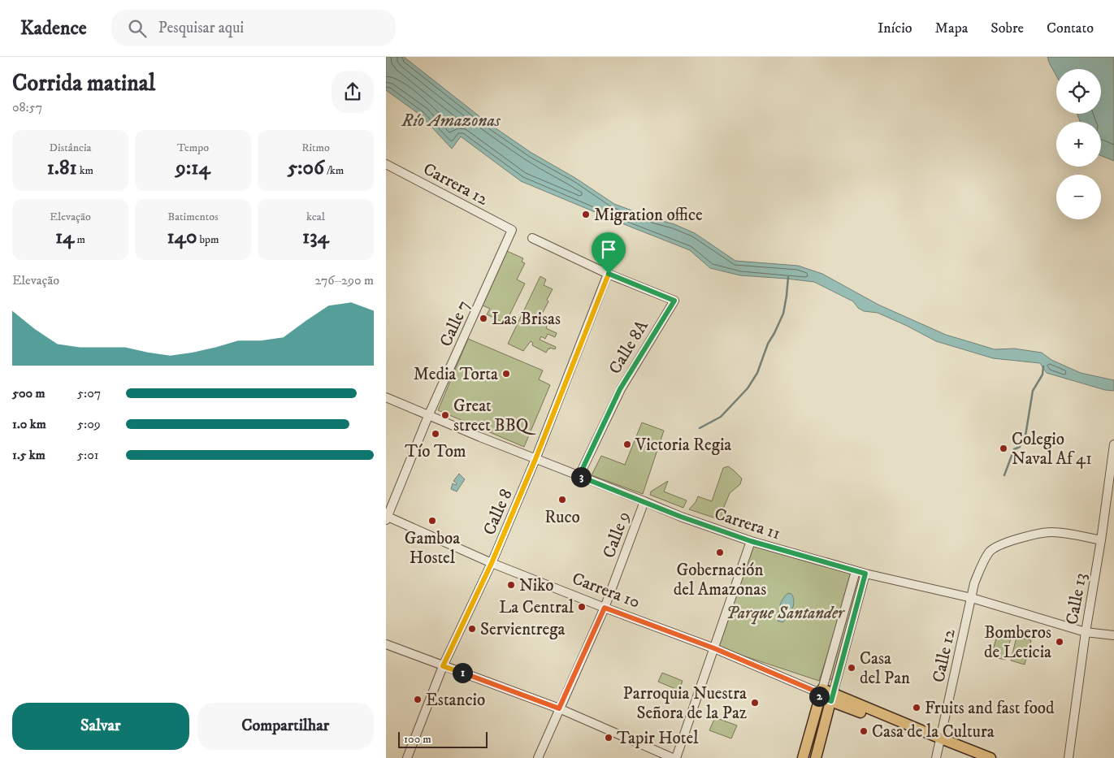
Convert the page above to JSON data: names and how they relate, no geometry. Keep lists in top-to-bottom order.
{
  "streets": {
    "main road": ["Carrera 10"],
    "street": [
      "Carrera 12",
      "Calle 7",
      "Calle 8A",
      "Calle 8",
      "Carrera 11",
      "Calle 9",
      "Calle 13",
      "Calle 12"
    ]
  },
  "crossings": [
    ["Carrera 12", "Calle 7"],
    ["Calle 7", "Carrera 11"],
    ["Calle 7", "Carrera 10"],
    ["Calle 8A", "Calle 8"],
    ["Calle 8A", "Carrera 11"],
    ["Calle 8", "Carrera 11"],
    ["Calle 8", "Carrera 10"],
    ["Carrera 11", "Calle 9"],
    ["Carrera 11", "Calle 13"],
    ["Carrera 11", "Calle 12"],
    ["Calle 9", "Carrera 10"],
    ["Carrera 10", "Calle 12"],
    ["Calle 13", "Calle 12"]
  ],
  "water": ["Río Amazonas"],
  "parks": ["Parque Santander"],
  "places": [
    "Migration office",
    "Las Brisas",
    "Media Torta",
    "Great street BBQ",
    "Tío Tom",
    "Victoria Regia",
    "Colegio Naval Af 41",
    "Ruco",
    "Gamboa Hostel",
    "Gobernación del Amazonas",
    "Niko",
    "La Central",
    "Servientrega",
    "Bomberos de Leticia",
    "Casa del Pan",
    "Estancio",
    "Parroquia Nuestra Señora de la Paz",
    "Fruits and fast food",
    "Casa de la Cultura",
    "Tapir Hotel"
  ],
  "scale_bar": "100 m",
  "page": {
    "header": "Kadence",
    "search": "Pesquisar aqui",
    "nav": [
      "Início",
      "Mapa",
      "Sobre",
      "Contato"
    ],
    "heading": ["Corrida matinal", "08:57"],
    "map_buttons": ["+", "−"],
    "stats": [
      ["Distância", "1.81 km"],
      ["Tempo", "9:14"],
      ["Ritmo", "5:06 /km"],
      ["Elevação", "14 m"],
      ["Batimentos", "140 bpm"],
      ["kcal", "134"]
    ],
    "chart": ["Elevação", "276–290 m"],
    "list": [
      {
        "name": "500 m",
        "note": "5:07"
      },
      {
        "name": "1.0 km",
        "note": "5:09"
      },
      {
        "name": "1.5 km",
        "note": "5:01"
      }
    ],
    "pins": ["3", "1", "2"],
    "buttons": ["Salvar", "Compartilhar"],
    "scale": "100 m"
  }
}
